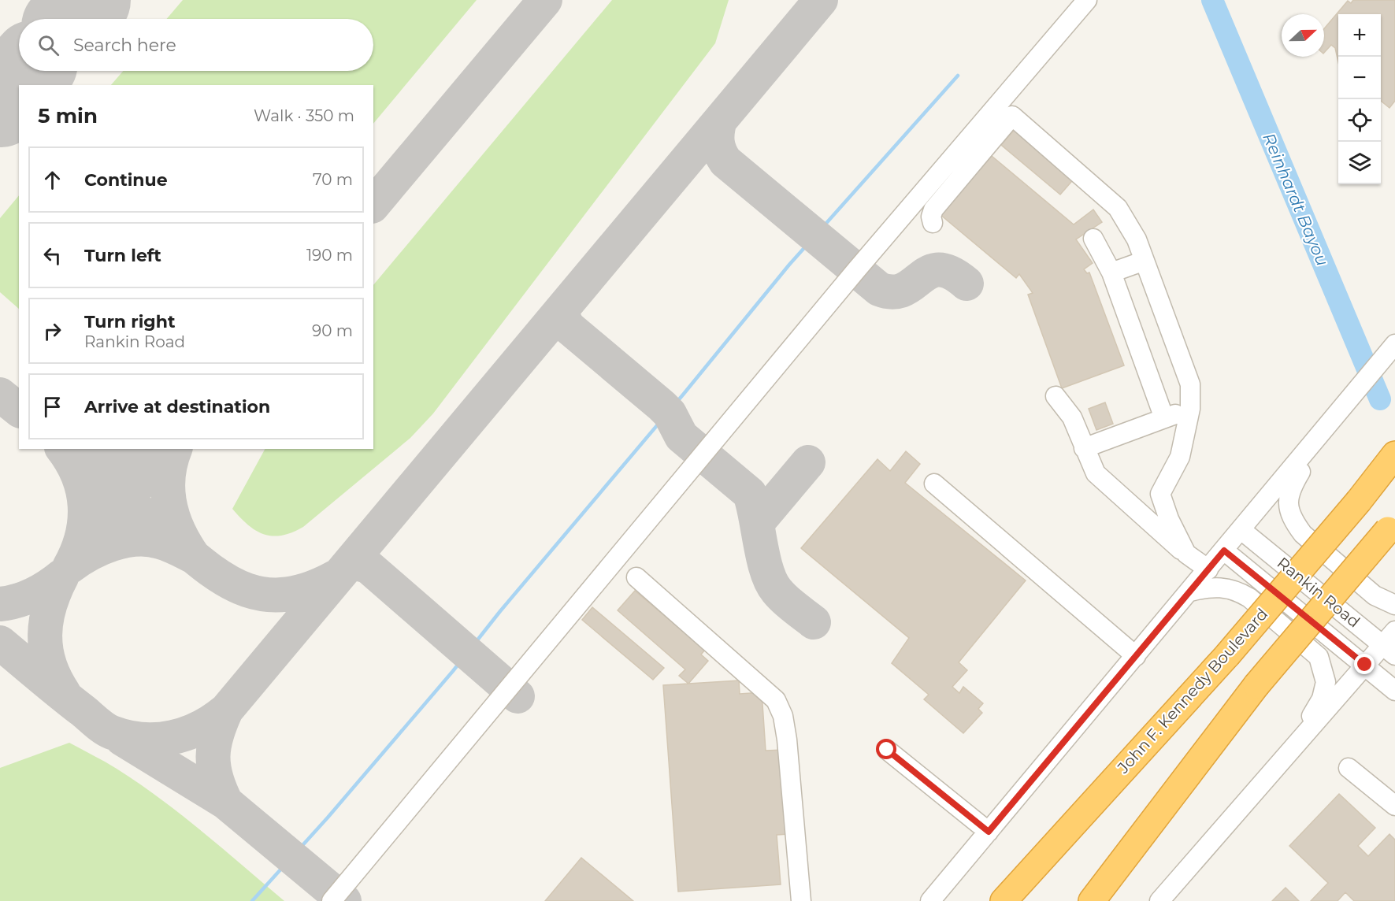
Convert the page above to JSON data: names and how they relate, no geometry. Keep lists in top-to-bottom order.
{
  "streets": {
    "highway": ["John F. Kennedy Boulevard"],
    "street": ["Rankin Road"]
  },
  "water": ["Reinhardt Bayou"],
  "north": "right",
  "page": {
    "map_buttons": ["+", "−"],
    "search": "Search here",
    "heading": ["5 min", "Walk · 350 m"],
    "list": [
      ["Continue", "70 m"],
      ["Turn left", "190 m"],
      ["Turn right", "Rankin Road", "90 m"],
      "Arrive at destination"
    ]
  }
}
